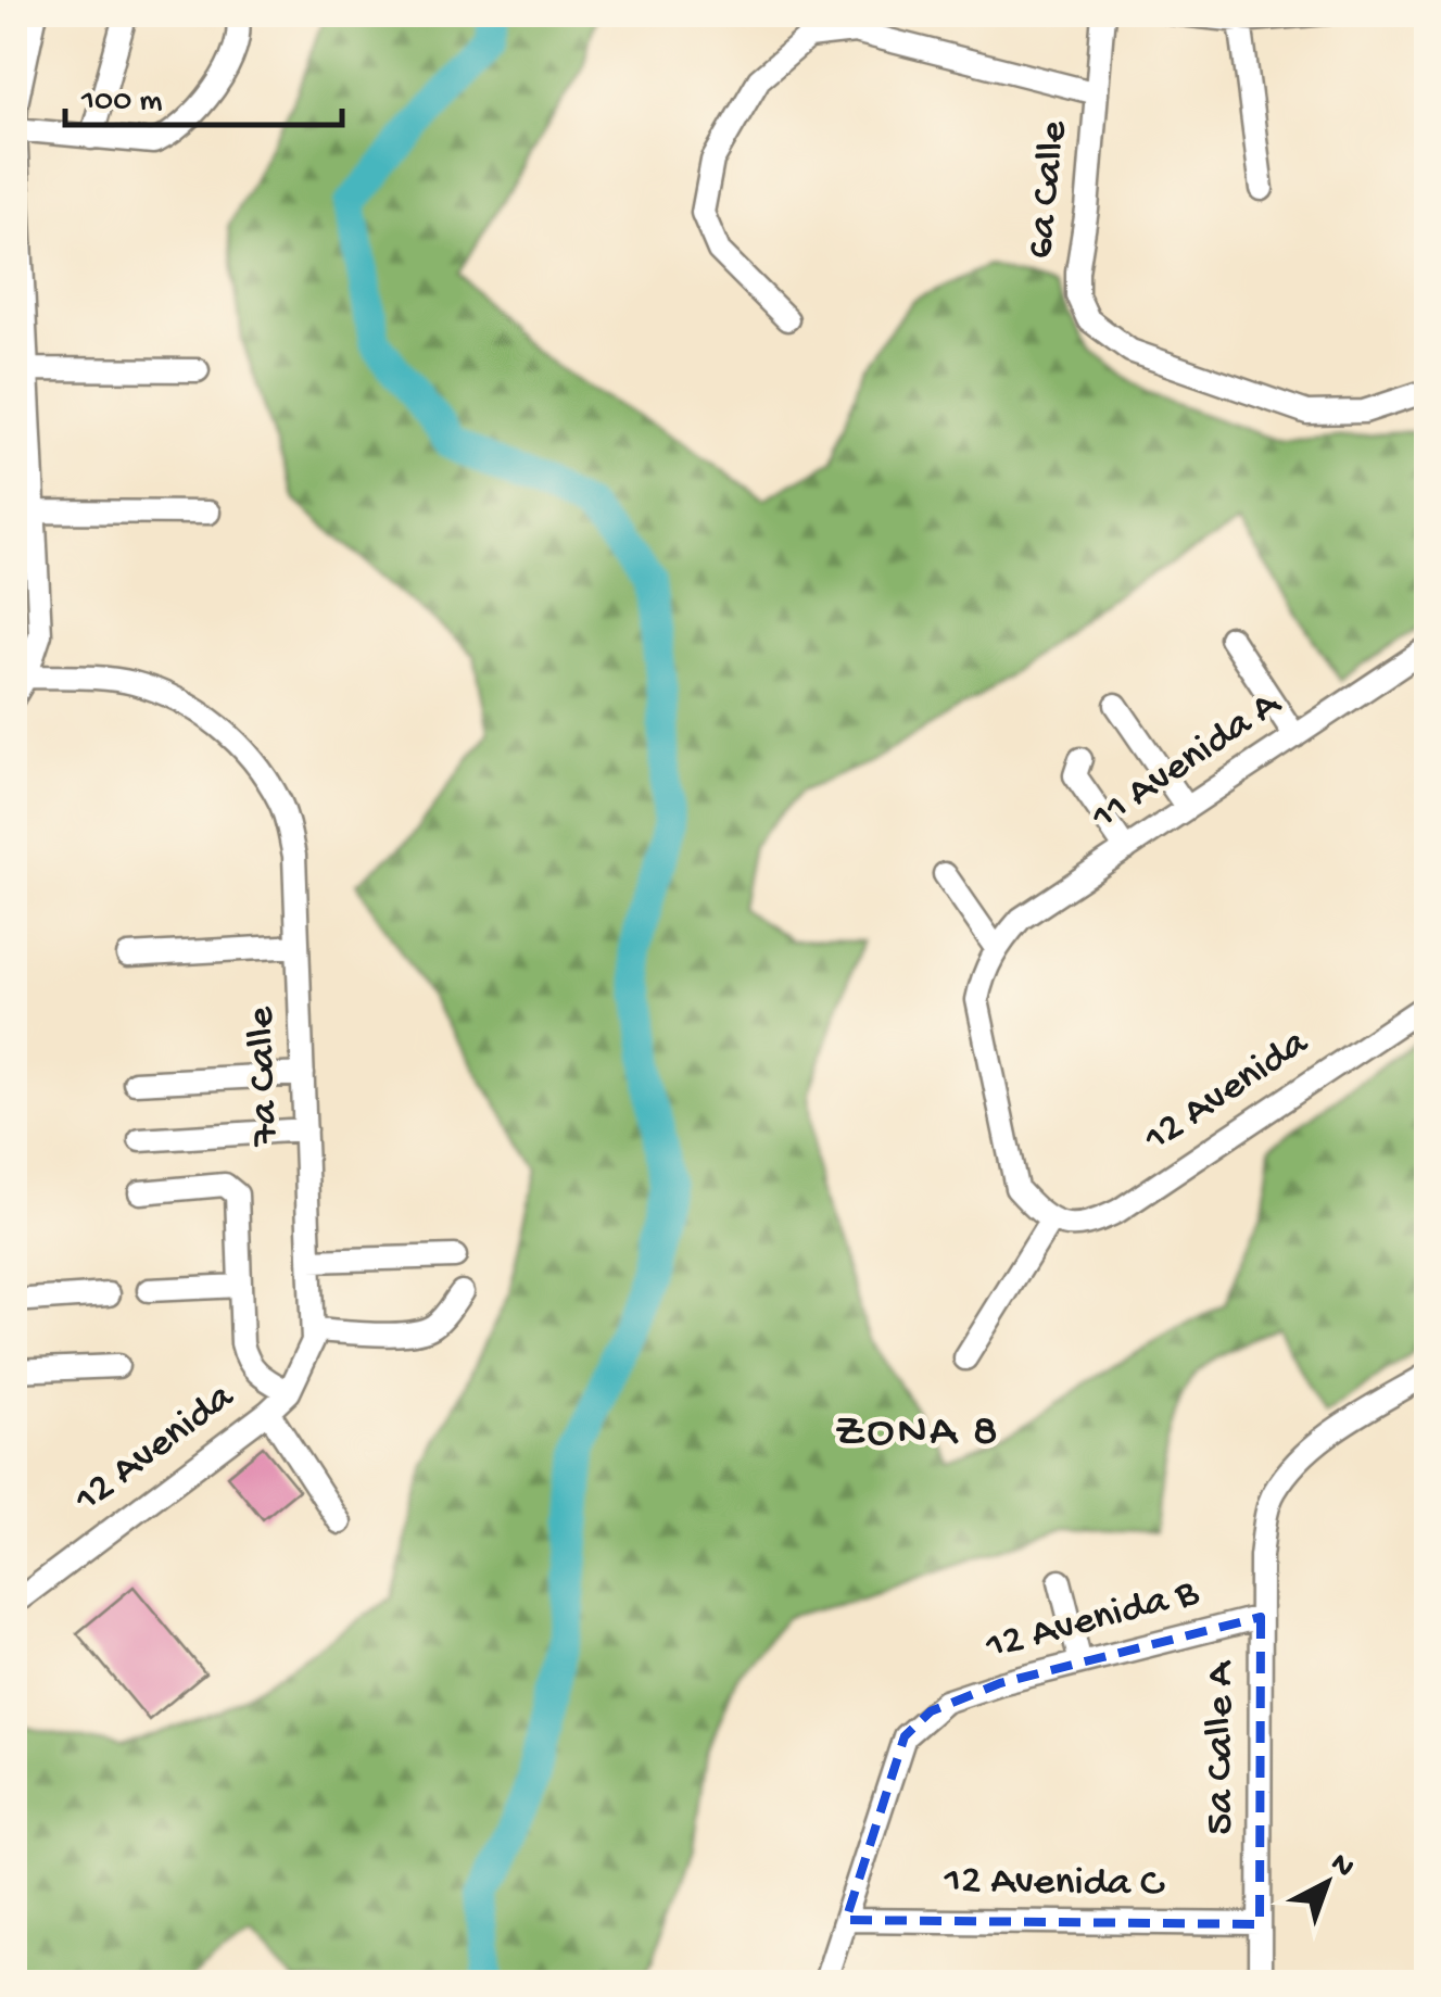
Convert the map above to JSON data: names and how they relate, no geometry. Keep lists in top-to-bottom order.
{
  "streets": {
    "street": [
      "6a Calle",
      "11 Avenida A",
      "7a Calle",
      "12 Avenida",
      "12 Avenida B",
      "5a Calle A",
      "12 Avenida C"
    ]
  },
  "crossings": [
    ["7a Calle", "12 Avenida"],
    ["12 Avenida B", "5a Calle A"],
    ["12 Avenida B", "12 Avenida C"],
    ["5a Calle A", "12 Avenida C"]
  ],
  "districts": ["ZONA 8"],
  "scale_bar": "100 m",
  "north": "top right"
}
